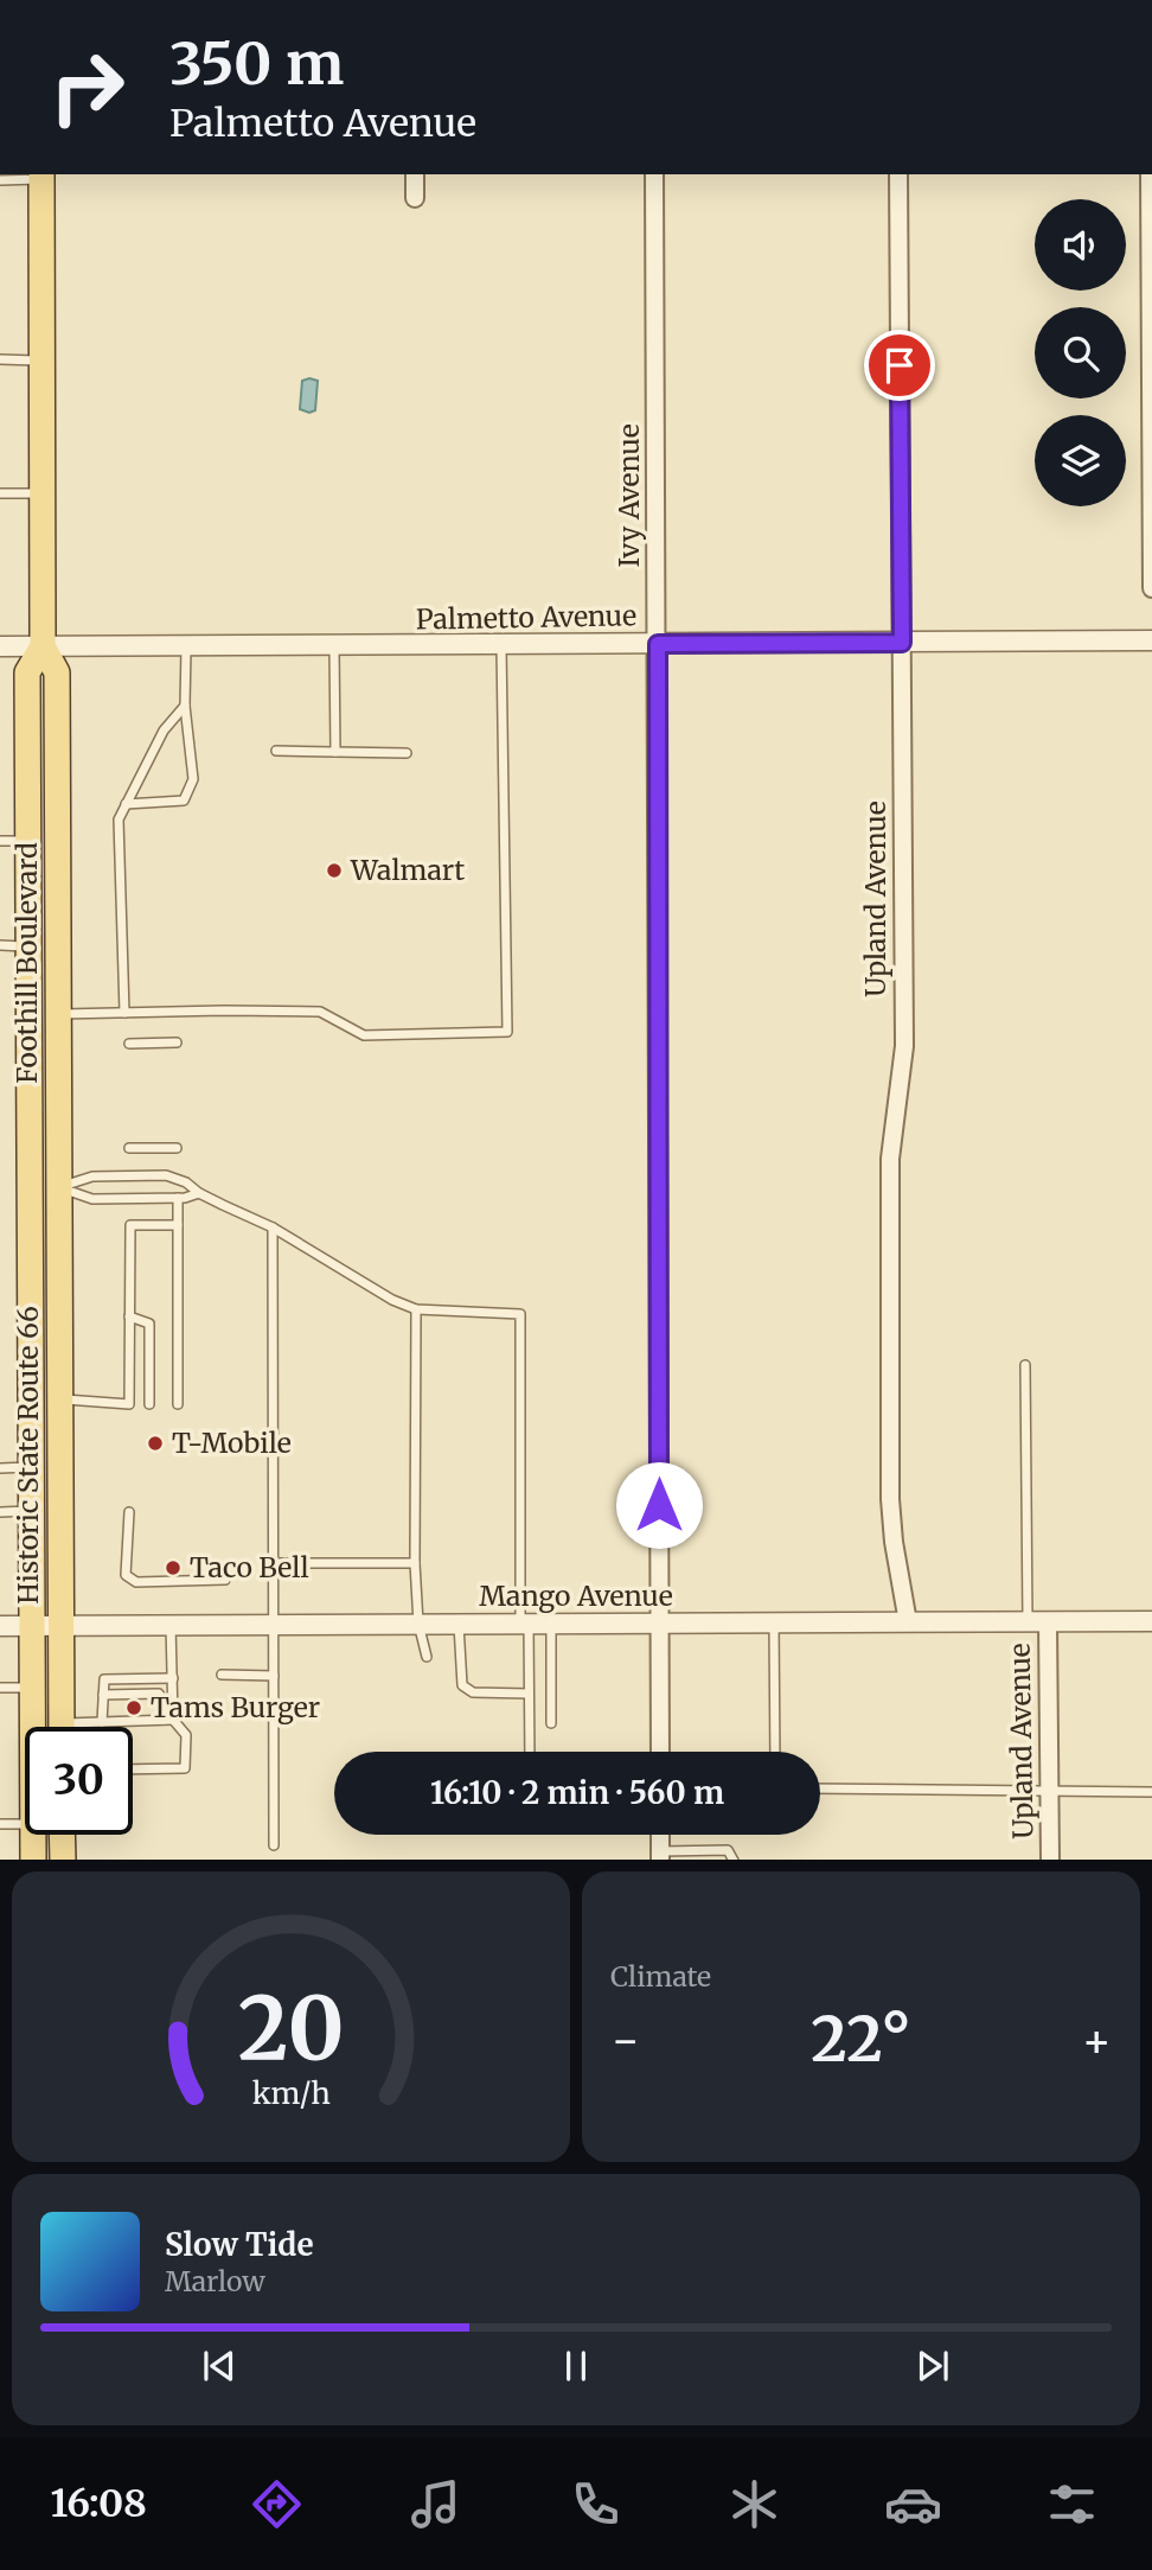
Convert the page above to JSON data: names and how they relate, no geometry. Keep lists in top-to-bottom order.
{
  "streets": {
    "main road": ["Foothill Boulevard", "Historic State Route 66"],
    "street": [
      "Ivy Avenue",
      "Palmetto Avenue",
      "Upland Avenue",
      "Mango Avenue"
    ]
  },
  "crossings": [
    ["Ivy Avenue", "Palmetto Avenue"],
    ["Ivy Avenue", "Mango Avenue"],
    ["Palmetto Avenue", "Upland Avenue"],
    ["Palmetto Avenue", "Foothill Boulevard"],
    ["Upland Avenue", "Mango Avenue"],
    ["Foothill Boulevard", "Historic State Route 66"],
    ["Foothill Boulevard", "Mango Avenue"],
    ["Historic State Route 66", "Mango Avenue"]
  ],
  "places": [
    "Walmart",
    "T-Mobile",
    "Taco Bell",
    "Tams Burger"
  ],
  "page": {
    "turn": ["350 m", "Palmetto Avenue"],
    "limit": "30",
    "trip": "16:10 · 2 min · 560 m",
    "tile": "Climate",
    "heat": ["−", "22°", "+"],
    "song": ["Slow Tide", "Marlow"],
    "tabs": "16:08",
    "gauge": ["20", "km/h"]
  }
}
